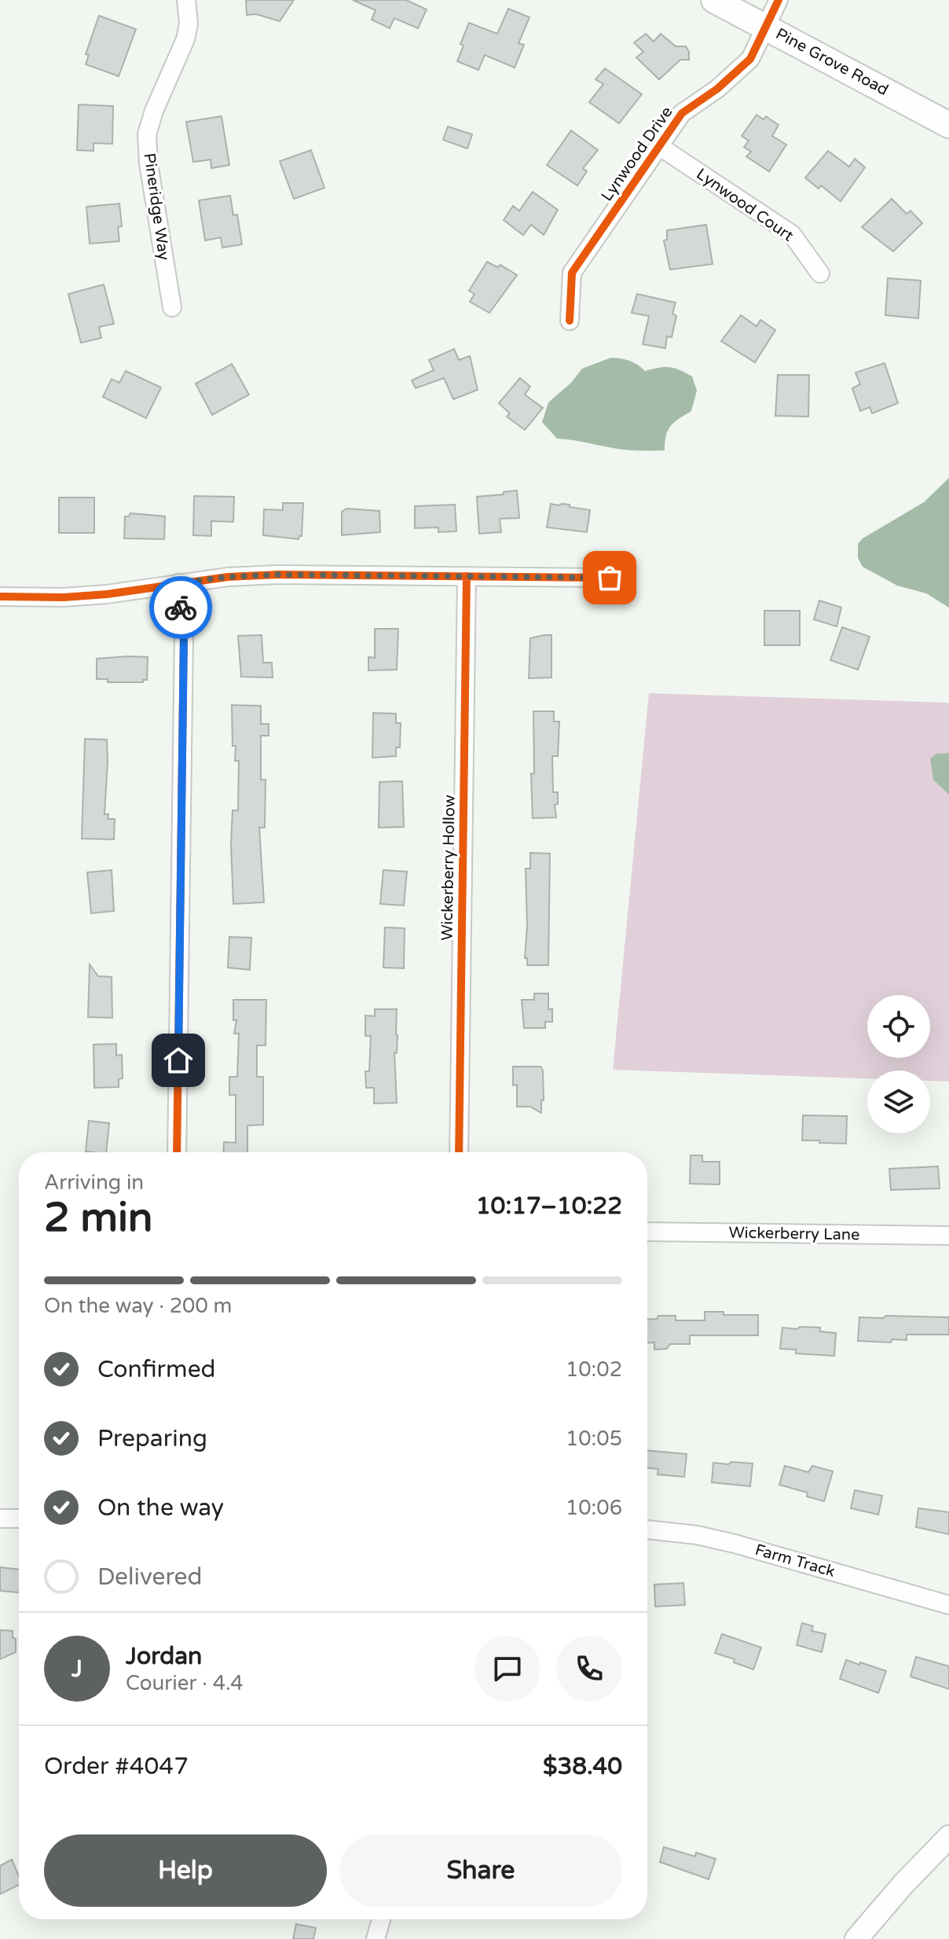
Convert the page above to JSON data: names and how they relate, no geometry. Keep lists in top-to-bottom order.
{
  "streets": {
    "main road": ["Pine Grove Road"],
    "street": [
      "Lynwood Drive",
      "Lynwood Court",
      "Pineridge Way",
      "Wickerberry Hollow",
      "Wickerberry Lane",
      "Farm Track"
    ]
  },
  "crossings": [
    ["Pine Grove Road", "Lynwood Drive"],
    ["Lynwood Drive", "Lynwood Court"]
  ],
  "page": {
    "heading": ["2 min", "Arriving in", "10:17–10:22"],
    "panel": [
      "Jordan",
      "Courier · 4.4",
      "Order #4047",
      "$38.40"
    ],
    "bar": "On the way · 200 m",
    "list": [
      ["Confirmed", "10:02"],
      ["Preparing", "10:05"],
      ["On the way", "10:06"],
      "Delivered"
    ],
    "round": "J",
    "buttons": ["Help", "Share"]
  }
}
